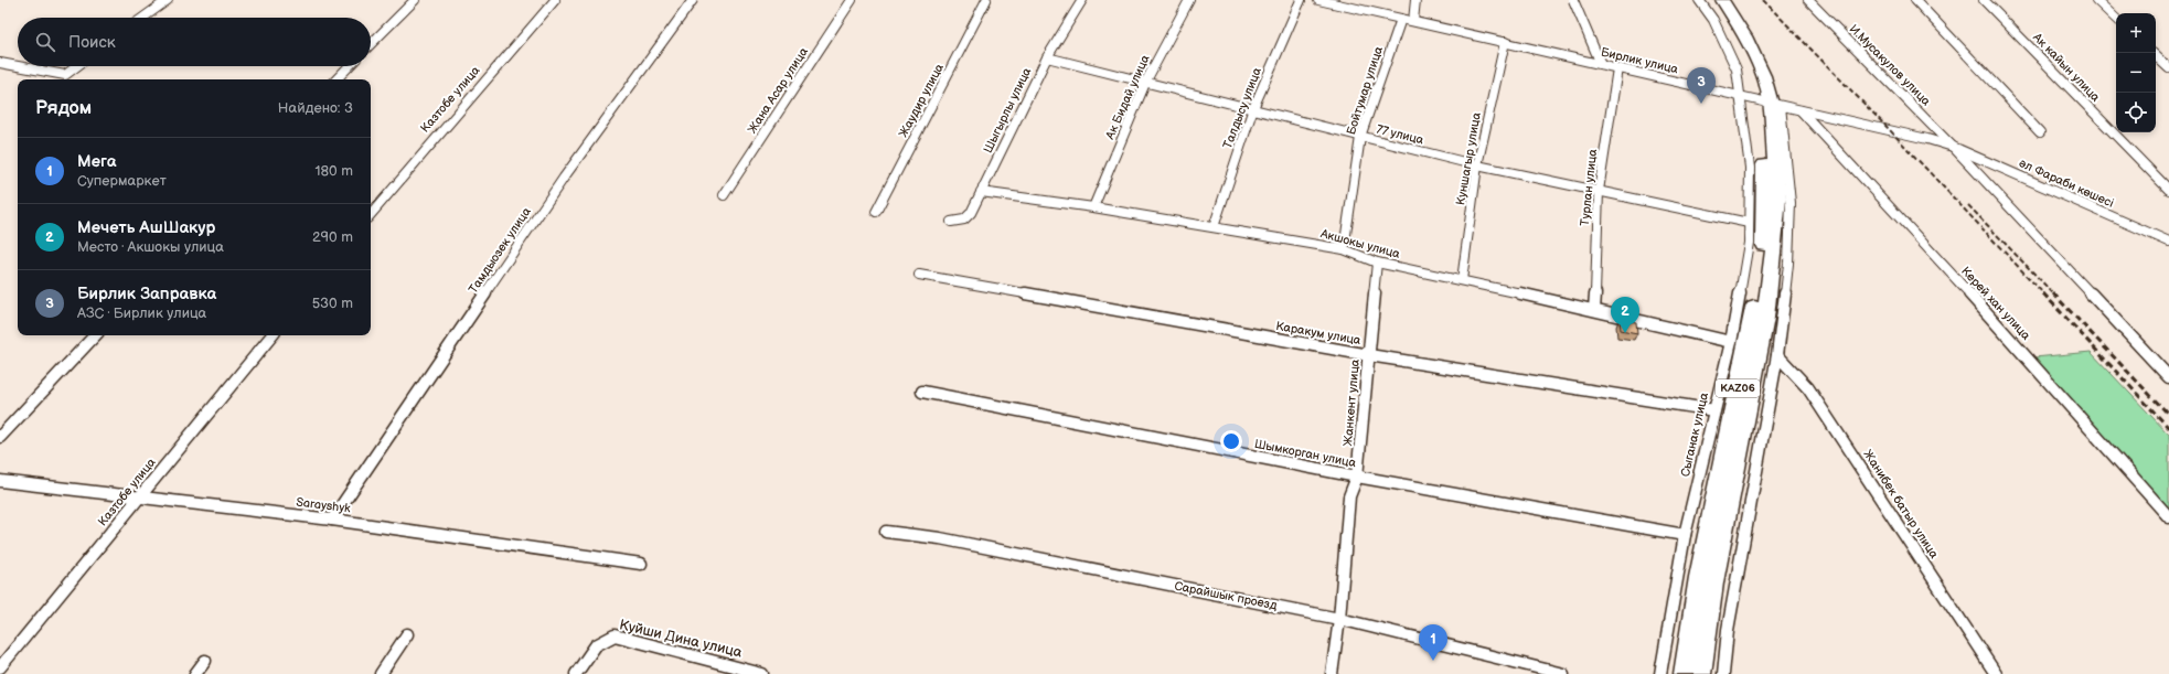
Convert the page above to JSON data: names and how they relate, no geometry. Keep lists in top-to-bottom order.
{
  "streets": {
    "highway": ["KАZ06"],
    "street": [
      "Бирлик улица",
      "И.Мусакулов улица",
      "Ак кайын улица",
      "Жана Асар улица",
      "Бойтумар улица",
      "Ак Бидай улица",
      "Казтобе улица",
      "Жаудир улица",
      "Талдысу улица",
      "Шыгырлы улица",
      "77 улица",
      "Куншагыр улица",
      "әл Фараби көшесі",
      "Турлан улица",
      "Акшокы улица",
      "Тамдыозек улица",
      "Керей хан улица",
      "Каракум улица",
      "Жанкент улица",
      "Сыганак улица",
      "Шымкорган улица",
      "Жанибек батыр улица",
      "Sarayshyk",
      "Сарайшык проезд",
      "Куйши Дина улица"
    ]
  },
  "crossings": [
    ["Бирлик улица", "И.Мусакулов улица"],
    ["Бирлик улица", "Бойтумар улица"],
    ["Бирлик улица", "Куншагыр улица"],
    ["Бирлик улица", "әл Фараби көшесі"],
    ["Бирлик улица", "Турлан улица"],
    ["Бирлик улица", "Керей хан улица"],
    ["Бирлик улица", "KАZ06"],
    ["Бирлик улица", "Сыганак улица"],
    ["И.Мусакулов улица", "әл Фараби көшесі"],
    ["Бойтумар улица", "77 улица"],
    ["Бойтумар улица", "Акшокы улица"],
    ["Ак Бидай улица", "77 улица"],
    ["Ак Бидай улица", "Акшокы улица"],
    ["Казтобе улица", "Sarayshyk"],
    ["Талдысу улица", "77 улица"],
    ["Талдысу улица", "Акшокы улица"],
    ["Шыгырлы улица", "77 улица"],
    ["Шыгырлы улица", "Акшокы улица"],
    ["77 улица", "Куншагыр улица"],
    ["77 улица", "Турлан улица"],
    ["77 улица", "Сыганак улица"],
    ["Куншагыр улица", "Акшокы улица"],
    ["Турлан улица", "Акшокы улица"],
    ["Акшокы улица", "Жанкент улица"],
    ["Акшокы улица", "Сыганак улица"],
    ["Тамдыозек улица", "Sarayshyk"],
    ["Каракум улица", "Жанкент улица"],
    ["Каракум улица", "Сыганак улица"],
    ["Жанкент улица", "Шымкорган улица"],
    ["Жанкент улица", "Сарайшык проезд"],
    ["Сыганак улица", "Шымкорган улица"]
  ],
  "page": {
    "map_buttons": ["+", "−"],
    "search": "Поиск",
    "pins": ["3", "2", "1"],
    "heading": ["Рядом", "Найдено: 3"],
    "list": [
      {
        "mark": "1",
        "name": "Мега",
        "note": "Супермаркет",
        "value": "180 m"
      },
      {
        "mark": "2",
        "name": "Мечеть АшШакур",
        "note": "Место · Акшокы улица",
        "value": "290 m"
      },
      {
        "mark": "3",
        "name": "Бирлик Заправка",
        "note": "АЗС · Бирлик улица",
        "value": "530 m"
      }
    ]
  }
}
